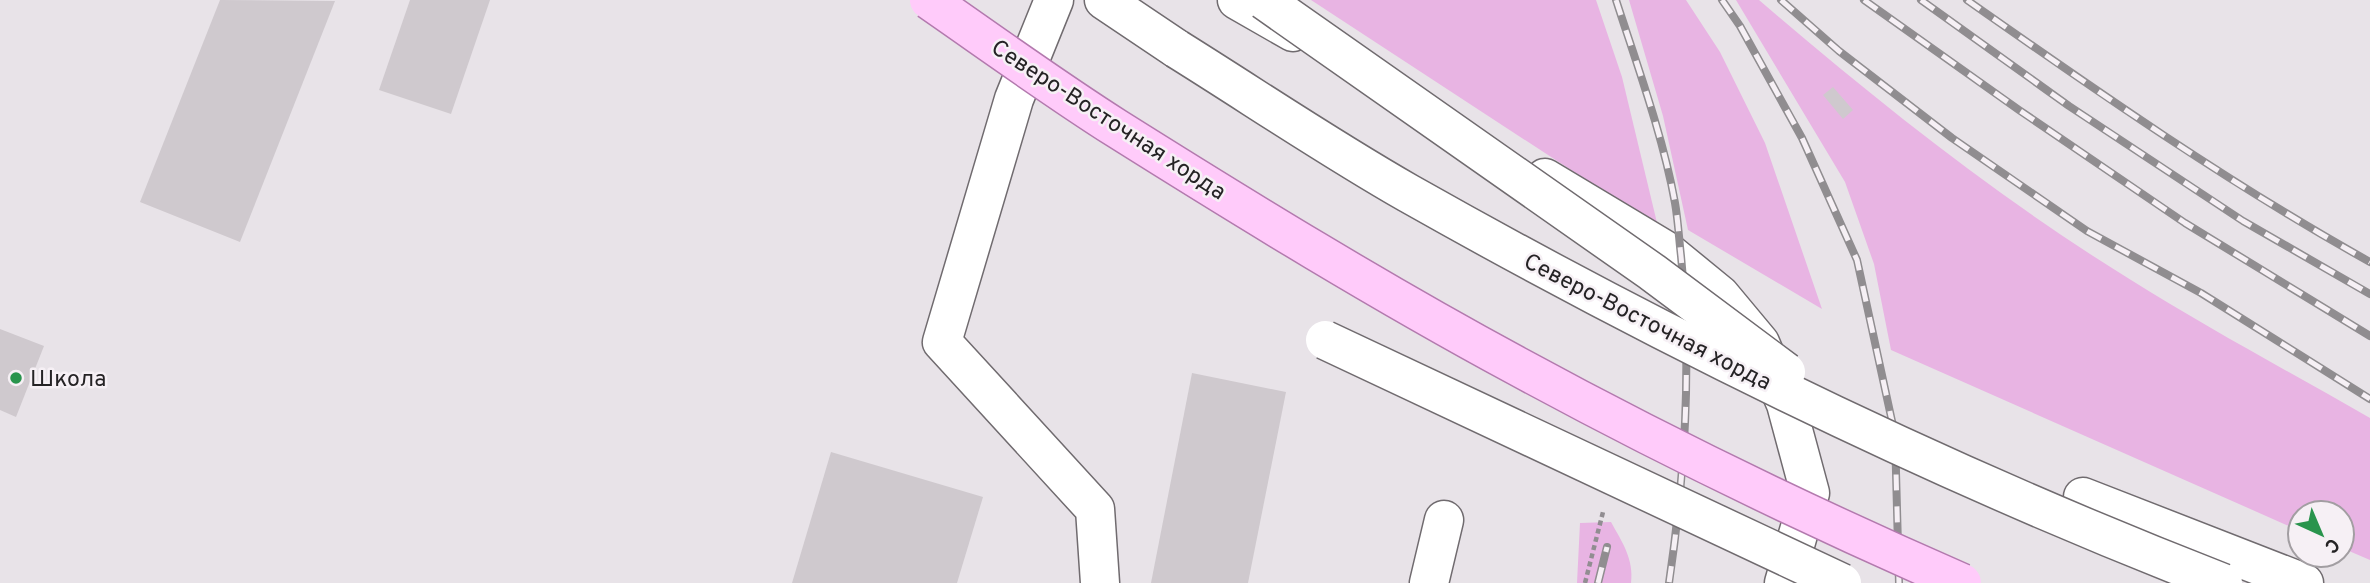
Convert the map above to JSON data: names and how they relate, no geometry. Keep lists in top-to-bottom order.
{
  "streets": {
    "main road": ["Северо-Восточная хорда"]
  },
  "places": ["Школа"],
  "north": "bottom right"
}
